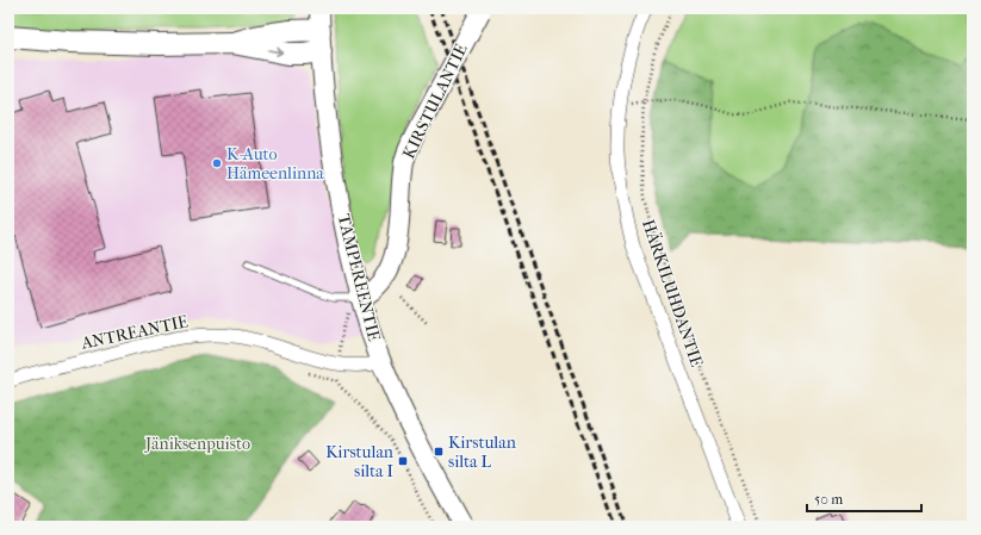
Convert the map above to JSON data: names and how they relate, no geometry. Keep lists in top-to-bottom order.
{
  "streets": {
    "main road": ["KIRSTULANTIE", "TAMPEREENTIE"],
    "street": ["HÄRKILUHDANTIE", "ANTREANTIE"]
  },
  "crossings": [
    ["KIRSTULANTIE", "TAMPEREENTIE"],
    ["TAMPEREENTIE", "ANTREANTIE"]
  ],
  "parks": ["Jäniksenpuisto"],
  "places": {
    "other": ["K-Auto Hämeenlinna"],
    "transit": ["Kirstulan silta L", "Kirstulan silta I"]
  },
  "scale_bar": "50 m"
}
